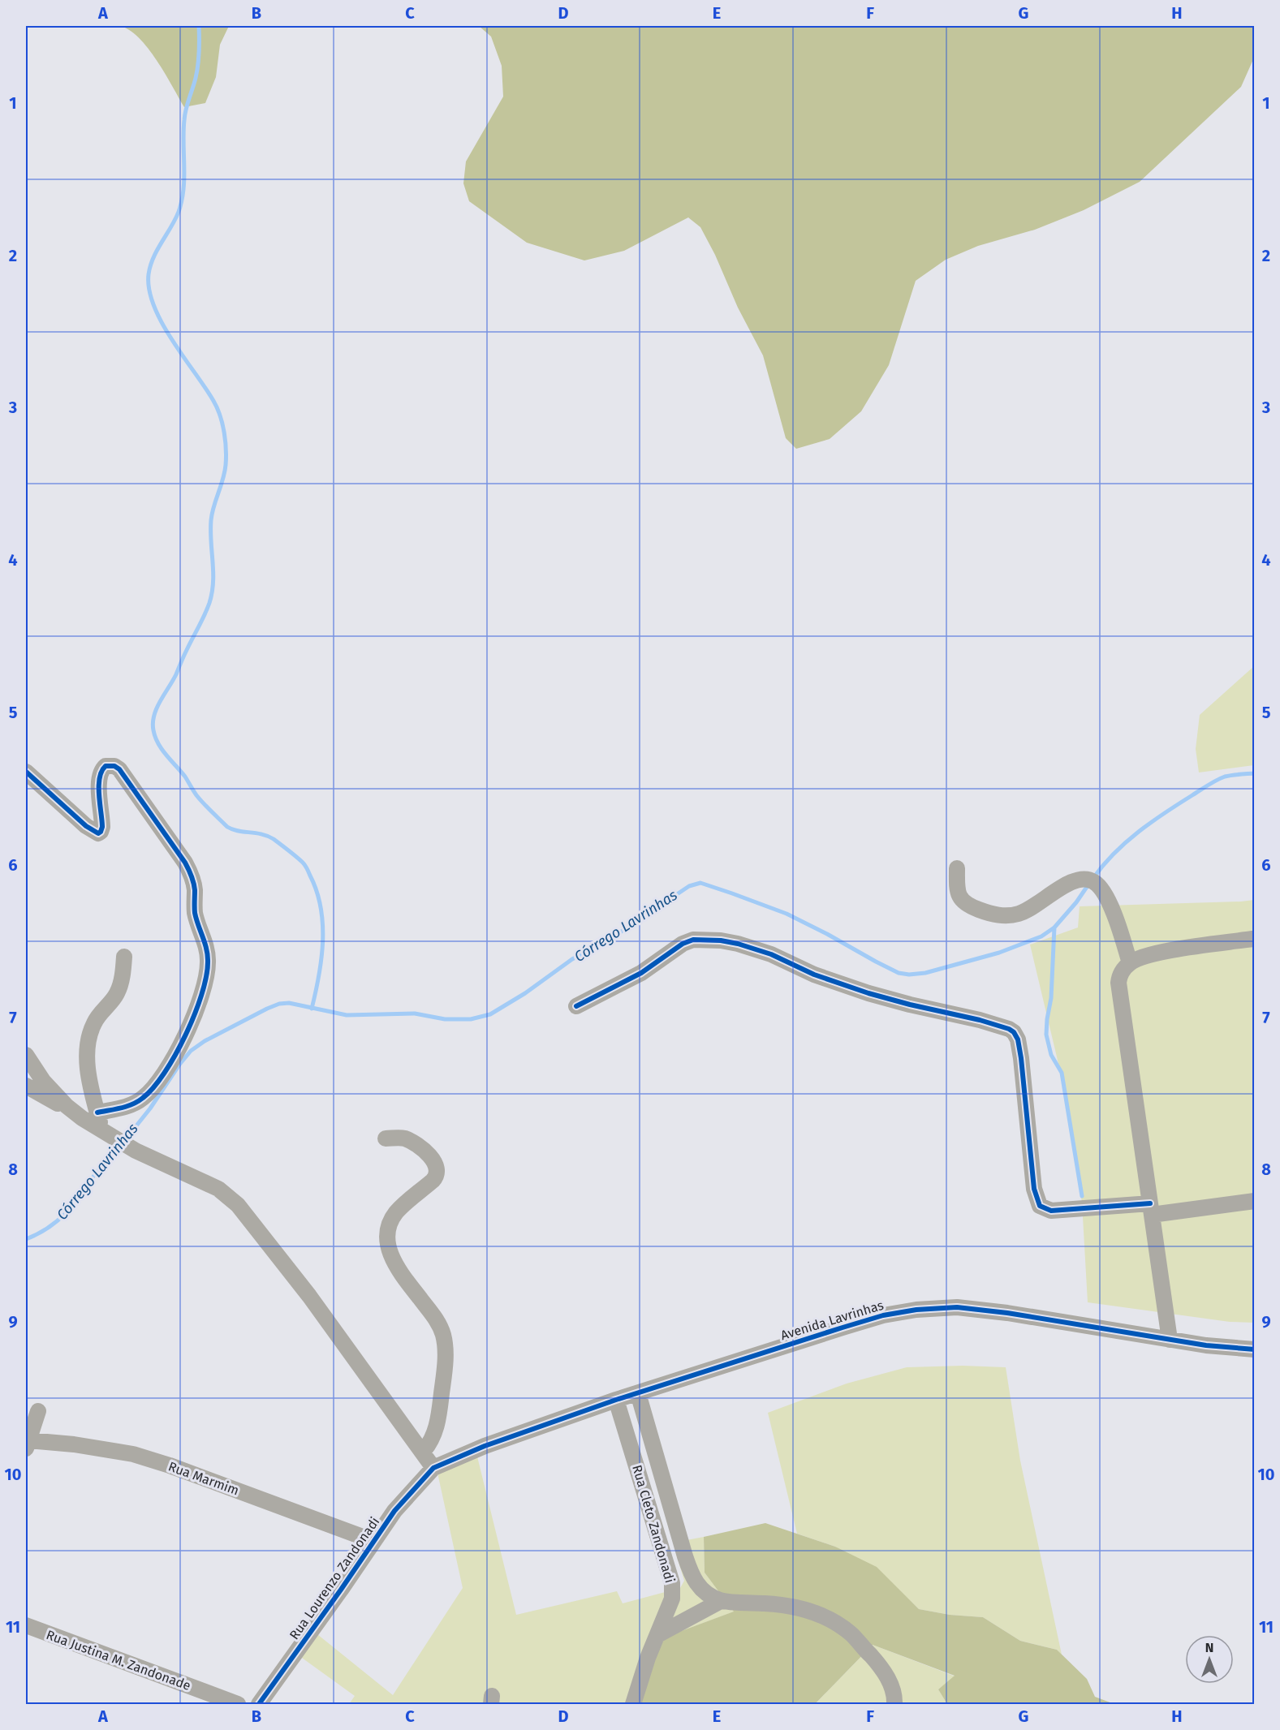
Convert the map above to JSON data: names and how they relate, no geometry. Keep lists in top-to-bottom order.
{
  "streets": {
    "street": [
      "Avenida Lavrinhas",
      "Rua Marmim",
      "Rua Cleto Zandonadi",
      "Rua Lourenzo Zandonadi",
      "Rua Justina M. Zandonade"
    ]
  },
  "crossings": [
    ["Avenida Lavrinhas", "Rua Cleto Zandonadi"],
    ["Avenida Lavrinhas", "Rua Lourenzo Zandonadi"],
    ["Rua Marmim", "Rua Lourenzo Zandonadi"]
  ],
  "water": ["Córrego Lavrinhas"],
  "north": "top",
  "grid": {
    "columns": [
      "A",
      "B",
      "C",
      "D",
      "E",
      "F",
      "G",
      "H"
    ],
    "rows": [
      "1",
      "2",
      "3",
      "4",
      "5",
      "6",
      "7",
      "8",
      "9",
      "10",
      "11"
    ]
  }
}
